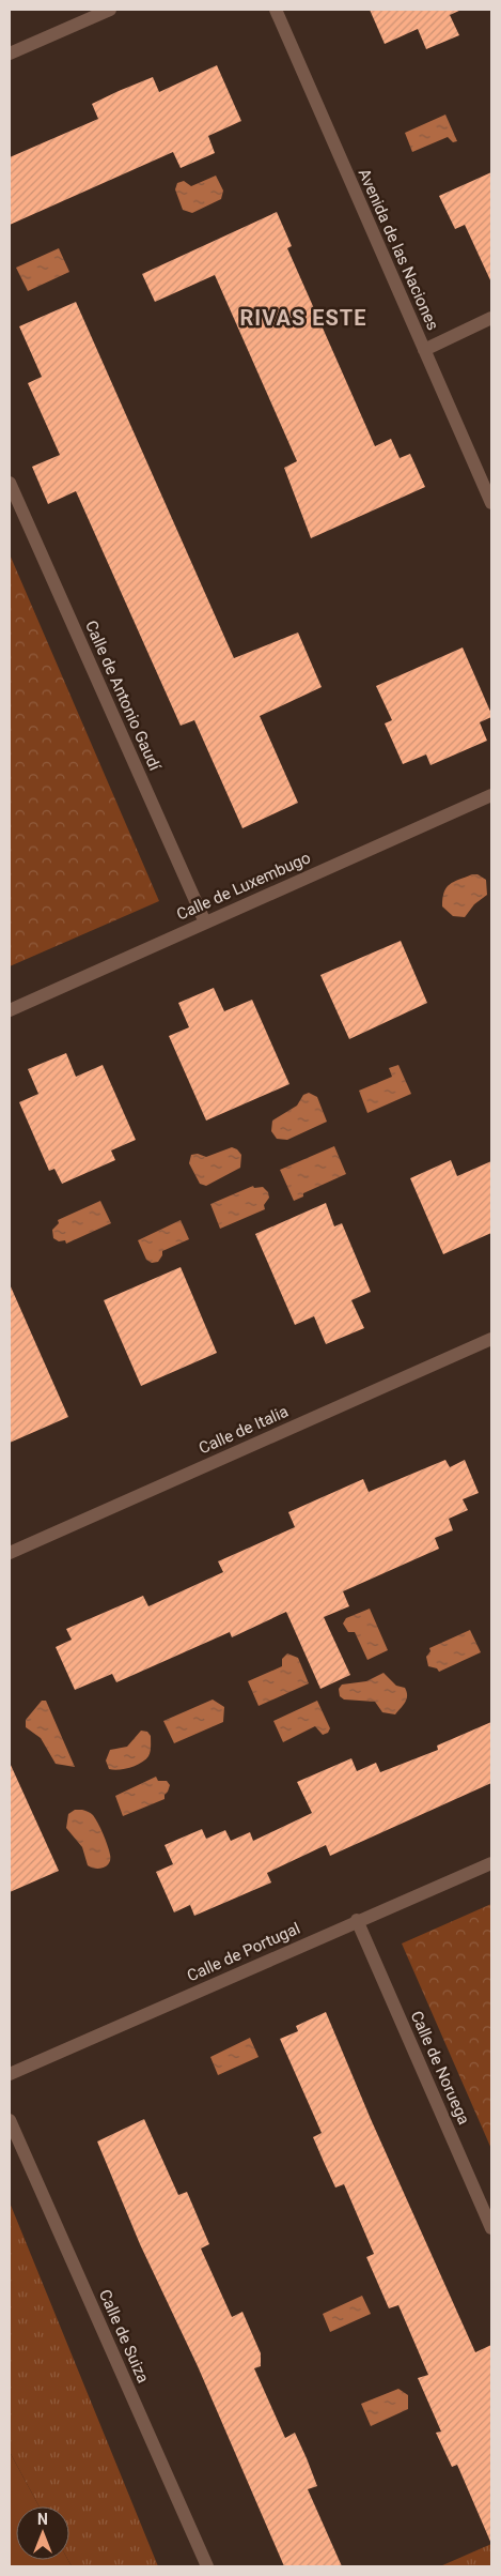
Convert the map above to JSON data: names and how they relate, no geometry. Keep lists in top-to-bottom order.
{
  "streets": {
    "street": [
      "Avenida de las Naciones",
      "Calle de Antonio Gaudí",
      "Calle de Luxembugo",
      "Calle de Italia",
      "Calle de Portugal",
      "Calle de Noruega",
      "Calle de Suiza"
    ]
  },
  "crossings": [
    ["Calle de Antonio Gaudí", "Calle de Luxembugo"],
    ["Calle de Portugal", "Calle de Noruega"]
  ],
  "districts": ["RIVAS ESTE"],
  "north": "top"
}
